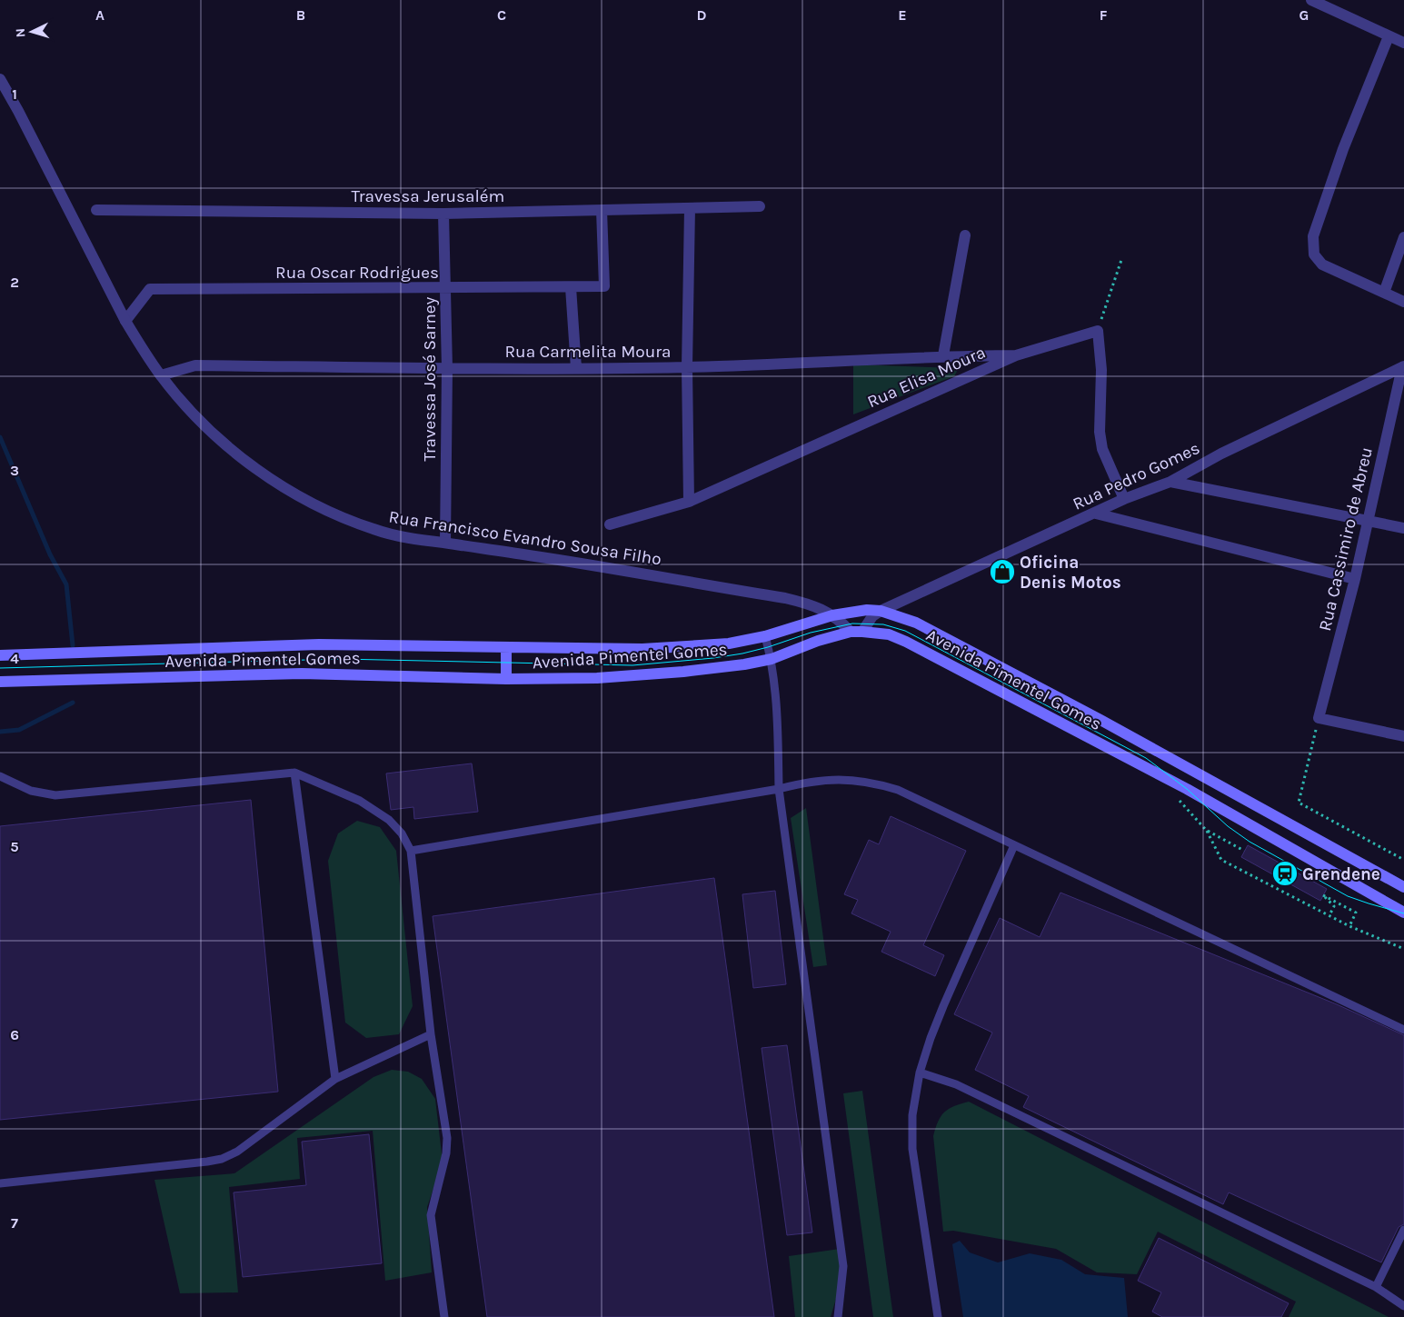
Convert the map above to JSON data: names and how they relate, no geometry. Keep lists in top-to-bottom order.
{
  "streets": {
    "main road": ["Avenida Pimentel Gomes"],
    "street": [
      "Travessa Jerusalém",
      "Rua Oscar Rodrigues",
      "Rua Carmelita Moura",
      "Rua Elisa Moura",
      "Travessa José Sarney",
      "Rua Pedro Gomes",
      "Rua Francisco Evandro Sousa Filho",
      "Rua Cassimiro de Abreu"
    ]
  },
  "crossings": [
    ["Travessa Jerusalém", "Rua Oscar Rodrigues"],
    ["Travessa Jerusalém", "Travessa José Sarney"],
    ["Rua Oscar Rodrigues", "Travessa José Sarney"],
    ["Rua Oscar Rodrigues", "Rua Francisco Evandro Sousa Filho"],
    ["Rua Carmelita Moura", "Rua Elisa Moura"],
    ["Rua Carmelita Moura", "Travessa José Sarney"],
    ["Rua Carmelita Moura", "Rua Francisco Evandro Sousa Filho"],
    ["Travessa José Sarney", "Rua Francisco Evandro Sousa Filho"],
    ["Rua Pedro Gomes", "Rua Cassimiro de Abreu"],
    ["Rua Pedro Gomes", "Avenida Pimentel Gomes"],
    ["Rua Francisco Evandro Sousa Filho", "Avenida Pimentel Gomes"]
  ],
  "places": {
    "shop": ["Oficina Denis Motos"],
    "station": ["Grendene"]
  },
  "north": "left",
  "grid": {
    "columns": [
      "A",
      "B",
      "C",
      "D",
      "E",
      "F",
      "G"
    ],
    "rows": [
      "1",
      "2",
      "3",
      "4",
      "5",
      "6",
      "7"
    ]
  }
}
